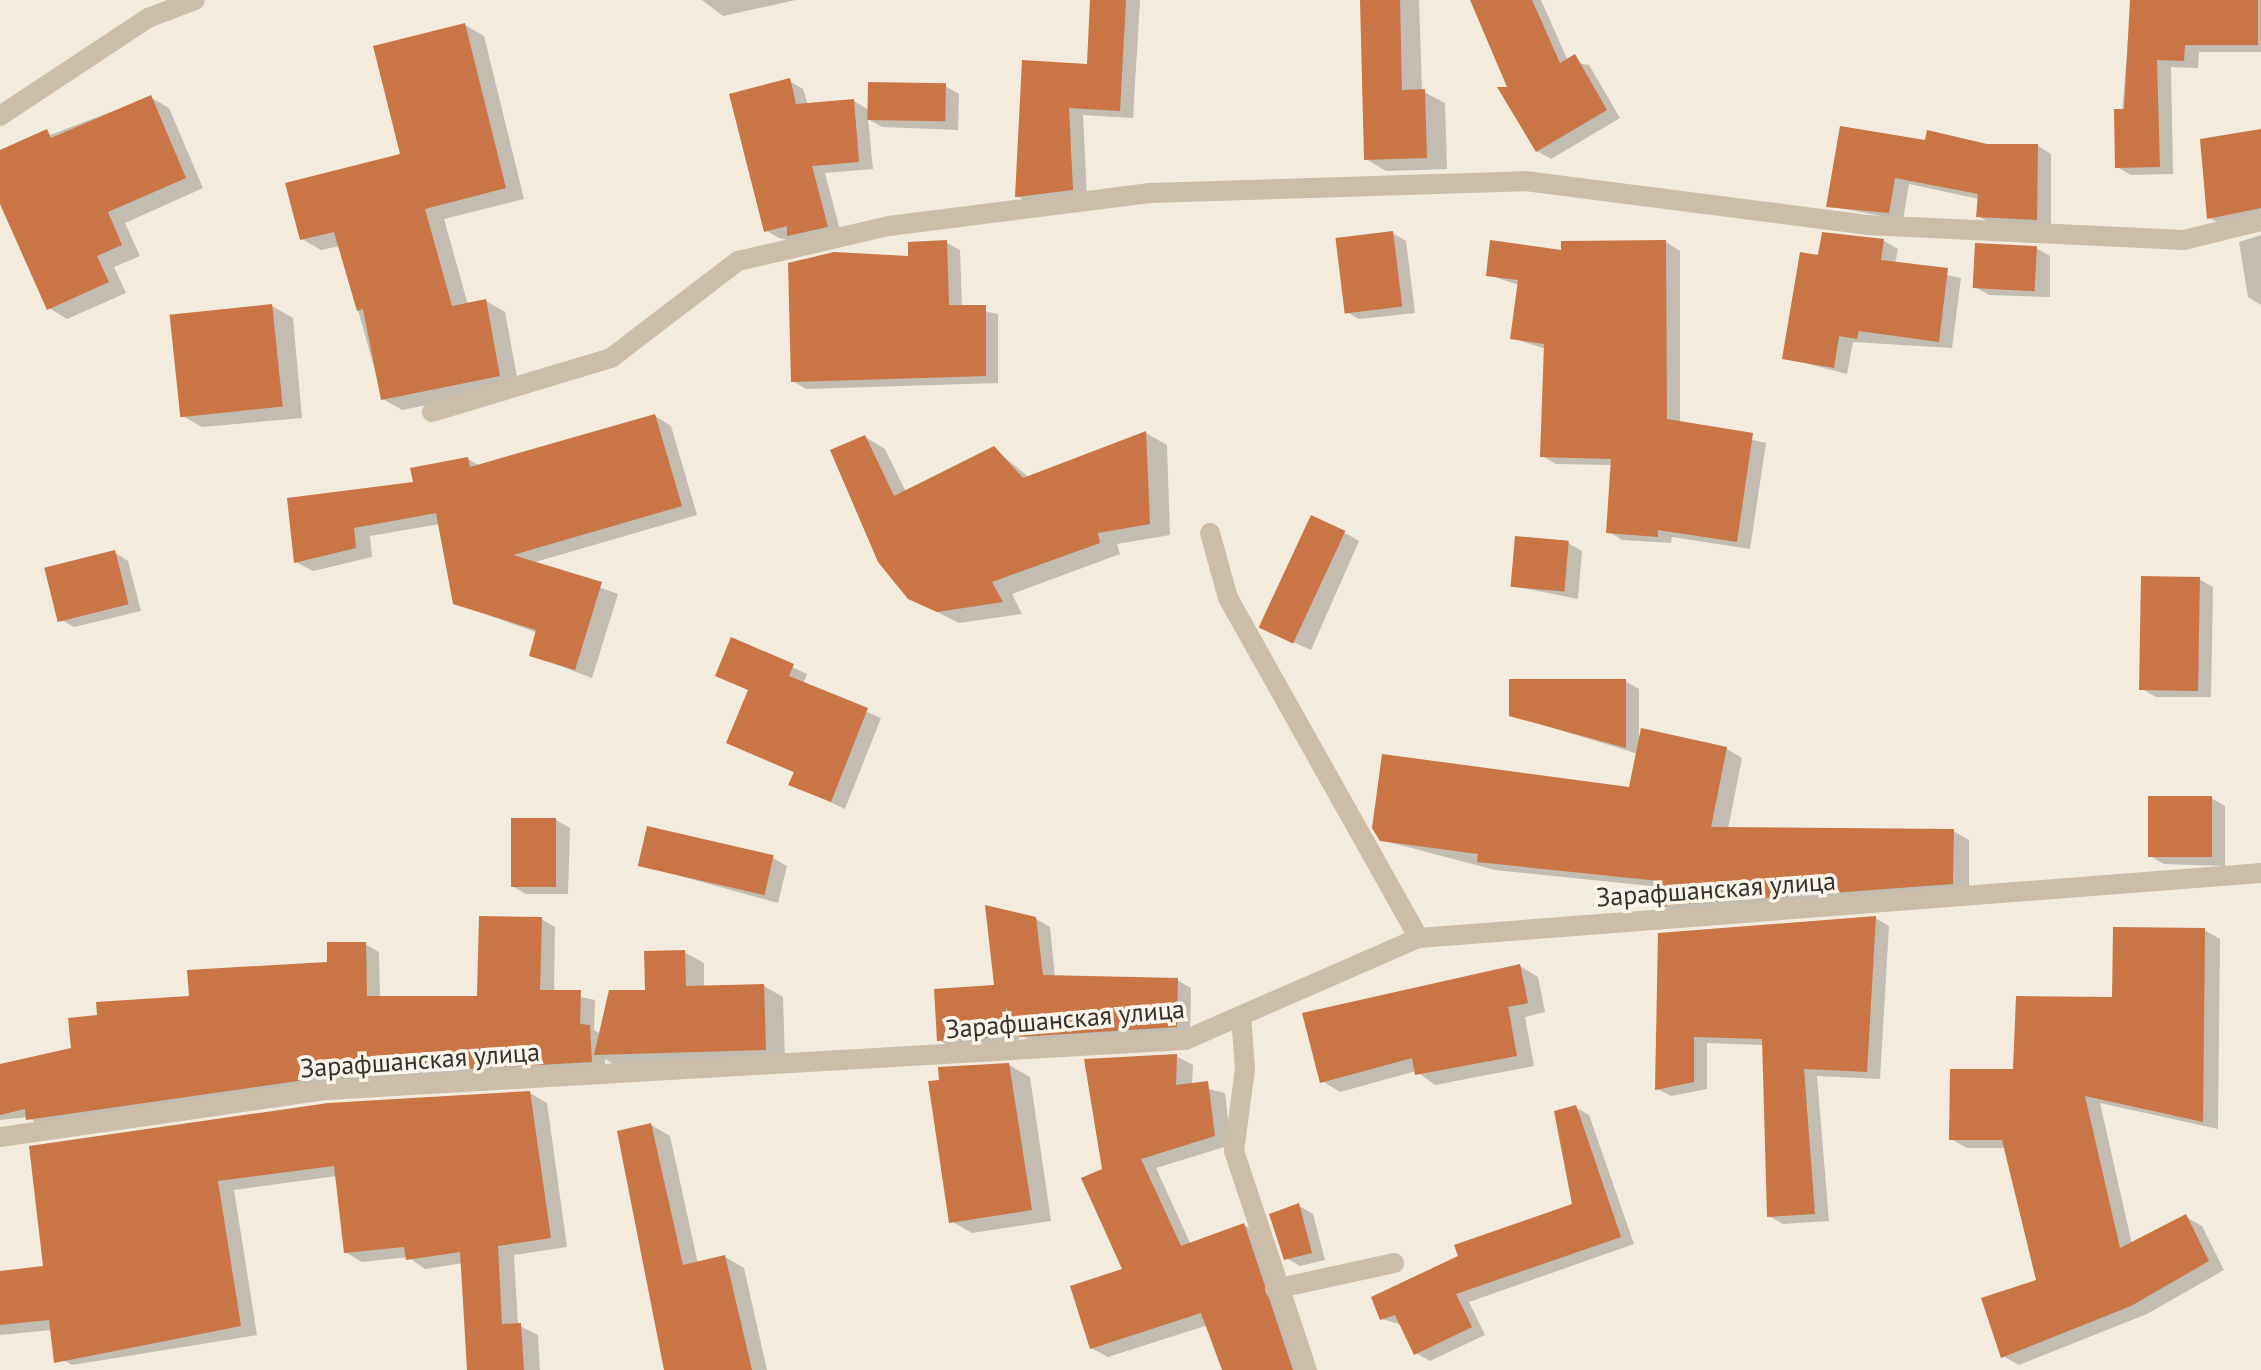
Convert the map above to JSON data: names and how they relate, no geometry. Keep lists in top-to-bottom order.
{
  "streets": {
    "street": ["Зарафшанская улица"]
  }
}
